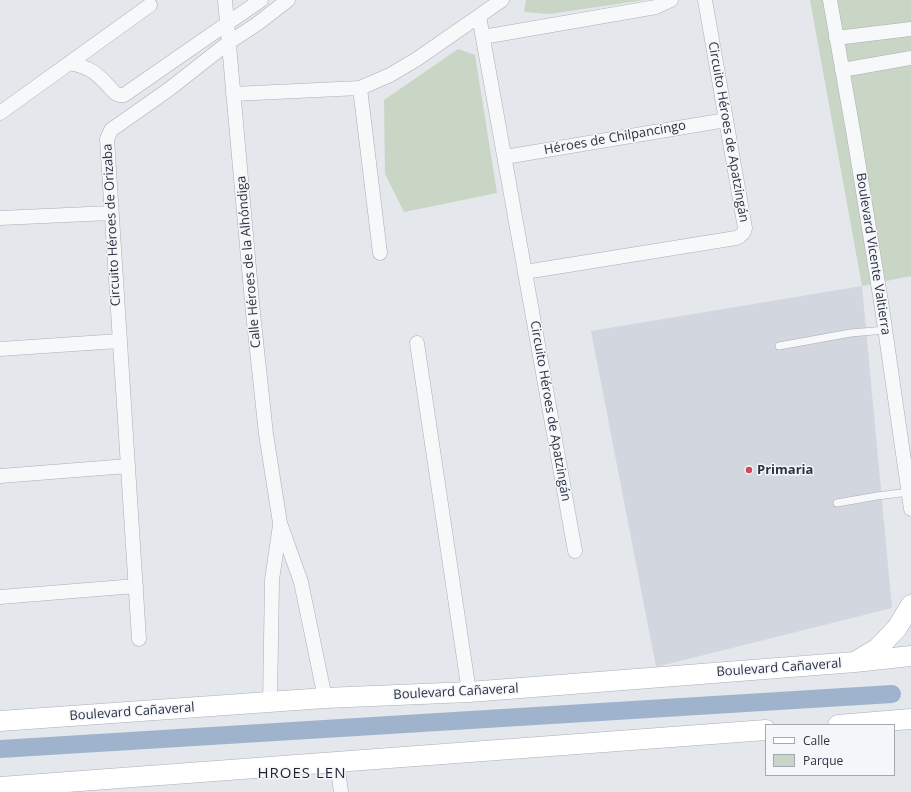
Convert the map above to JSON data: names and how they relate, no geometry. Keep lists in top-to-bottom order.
{
  "streets": {
    "street": [
      "Circuito Héroes de Apatzingán",
      "Héroes de Chilpancingo",
      "Circuito Héroes de Orizaba",
      "Boulevard Vicente Valtierra",
      "Calle Héroes de la Alhóndiga",
      "Boulevard Cañaveral"
    ]
  },
  "crossings": [
    ["Circuito Héroes de Apatzingán", "Héroes de Chilpancingo"],
    ["Circuito Héroes de Orizaba", "Calle Héroes de la Alhóndiga"],
    ["Calle Héroes de la Alhóndiga", "Boulevard Cañaveral"]
  ],
  "districts": ["HROES LEN"],
  "places": ["Primaria"],
  "legend": ["Calle", "Parque"]
}
